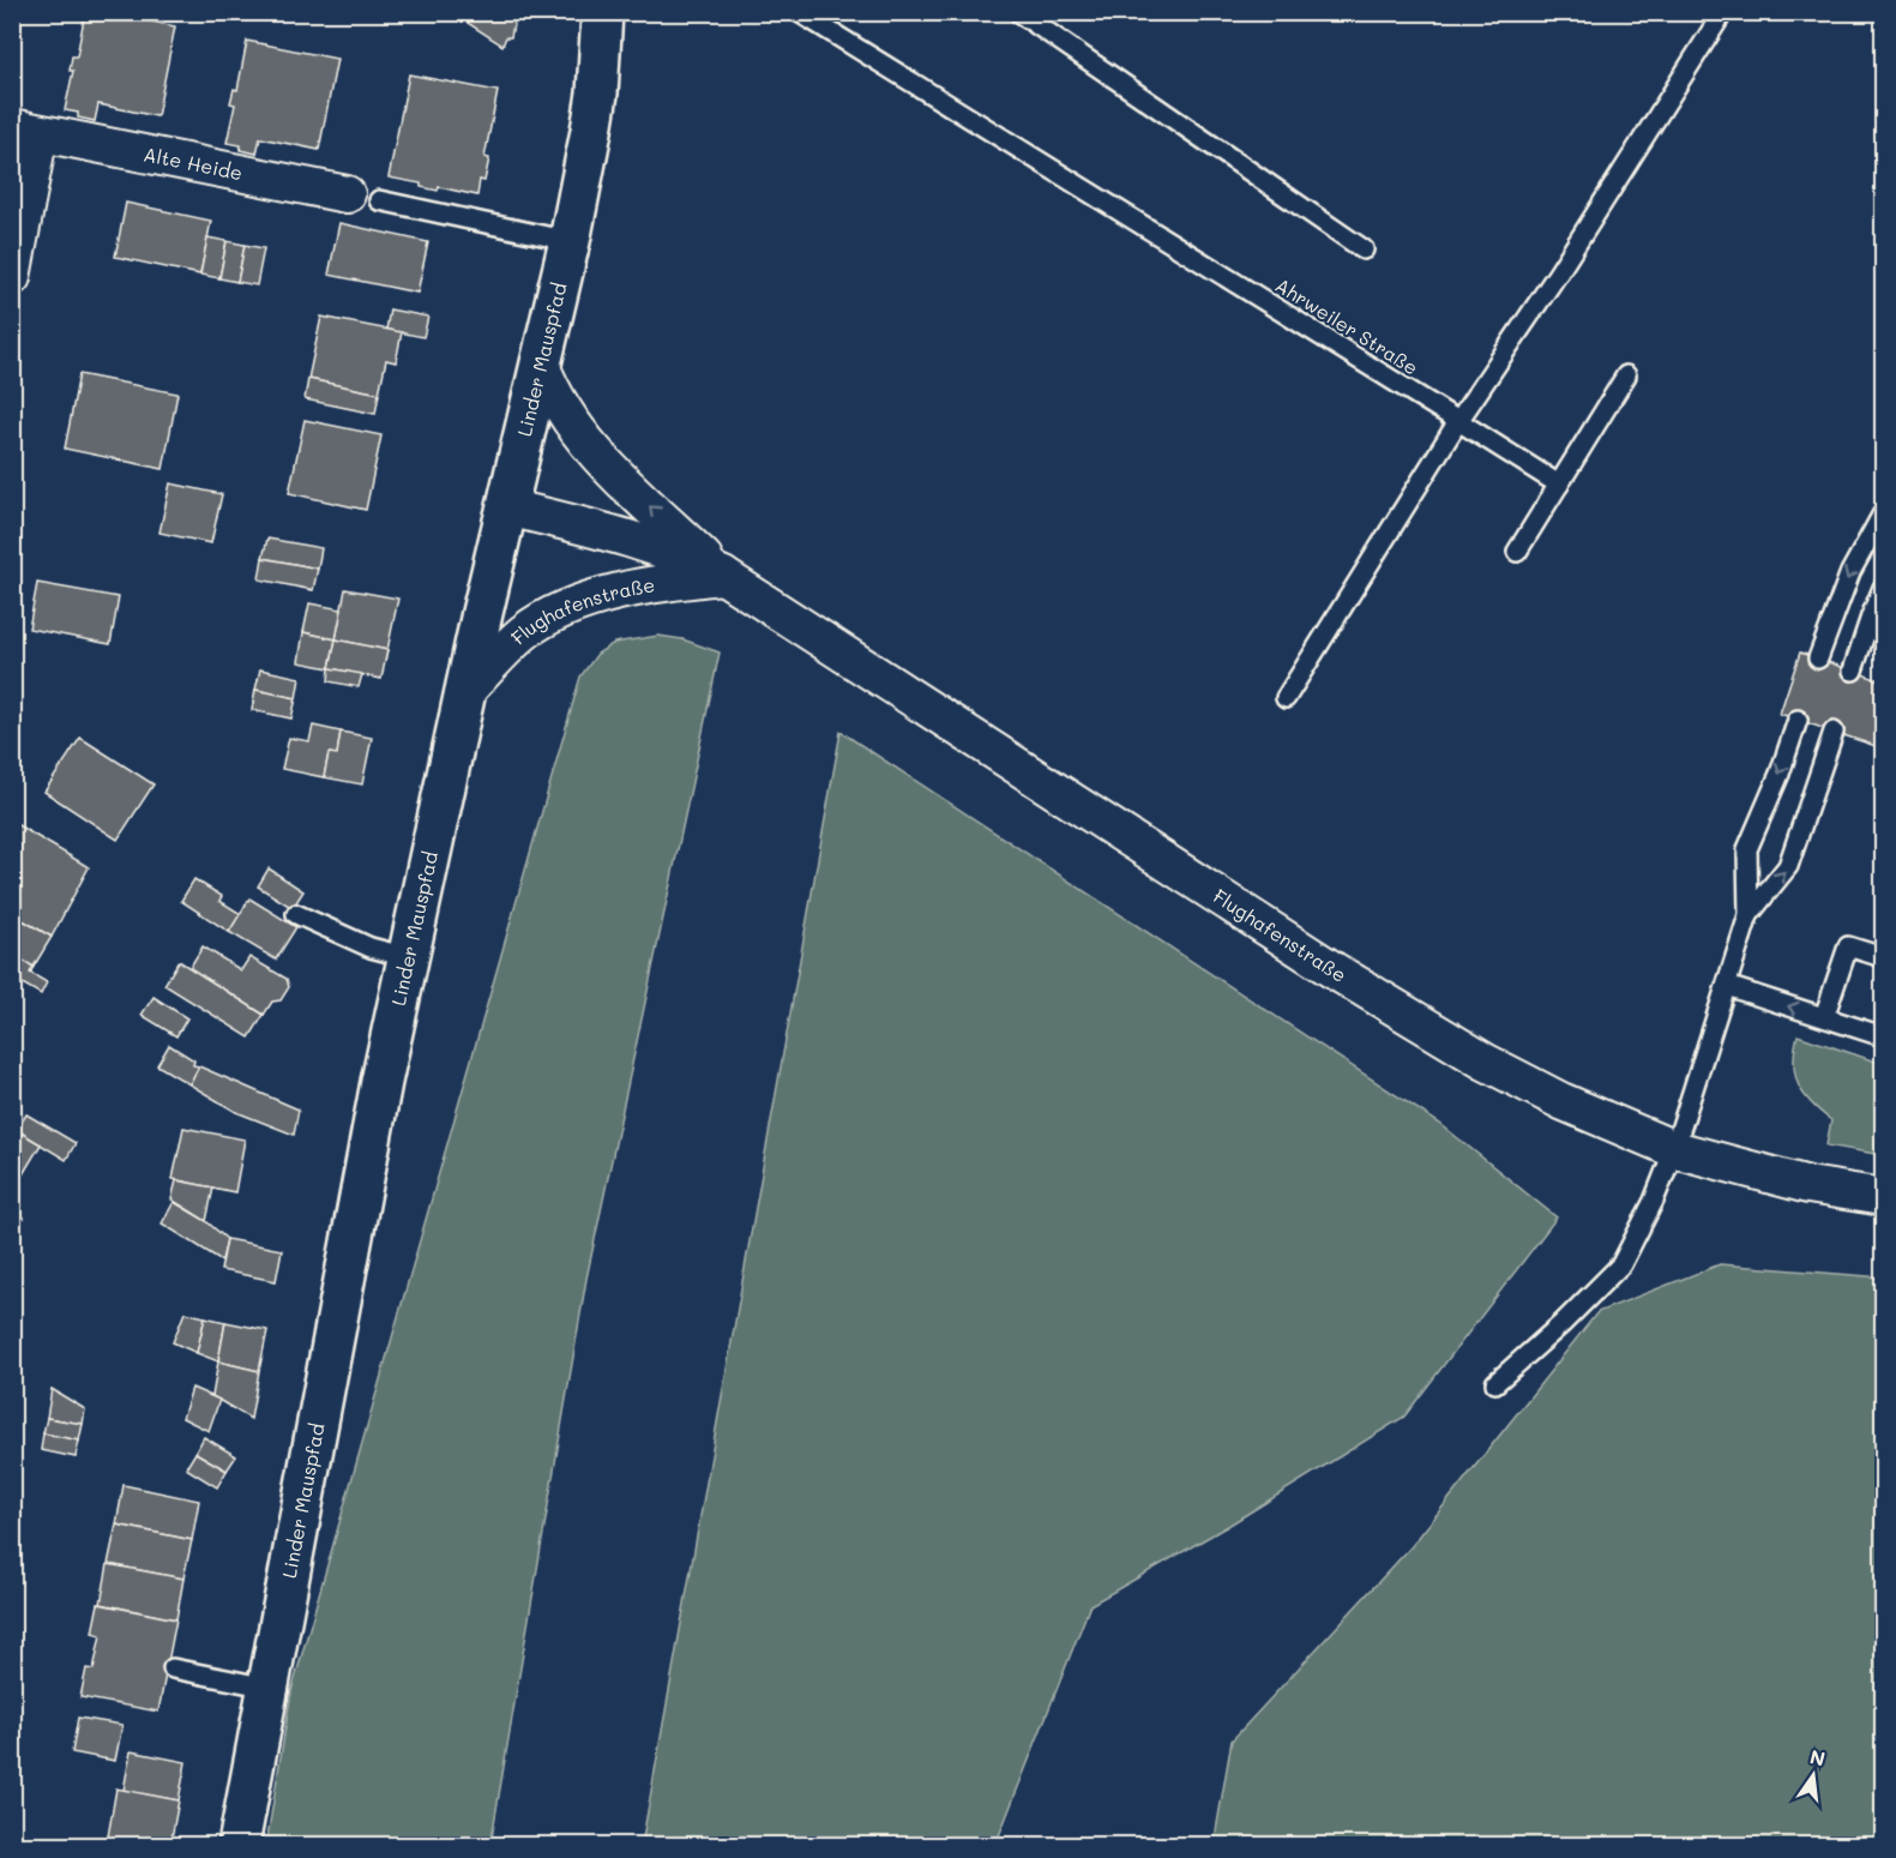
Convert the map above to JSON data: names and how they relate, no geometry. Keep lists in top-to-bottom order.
{
  "streets": {
    "street": ["Alte Heide", "Linder Mauspfad", "Flughafenstraße"],
    "lane": ["Ahrweiler Straße"]
  },
  "crossings": [
    ["Linder Mauspfad", "Flughafenstraße"]
  ],
  "north": "top"
}
